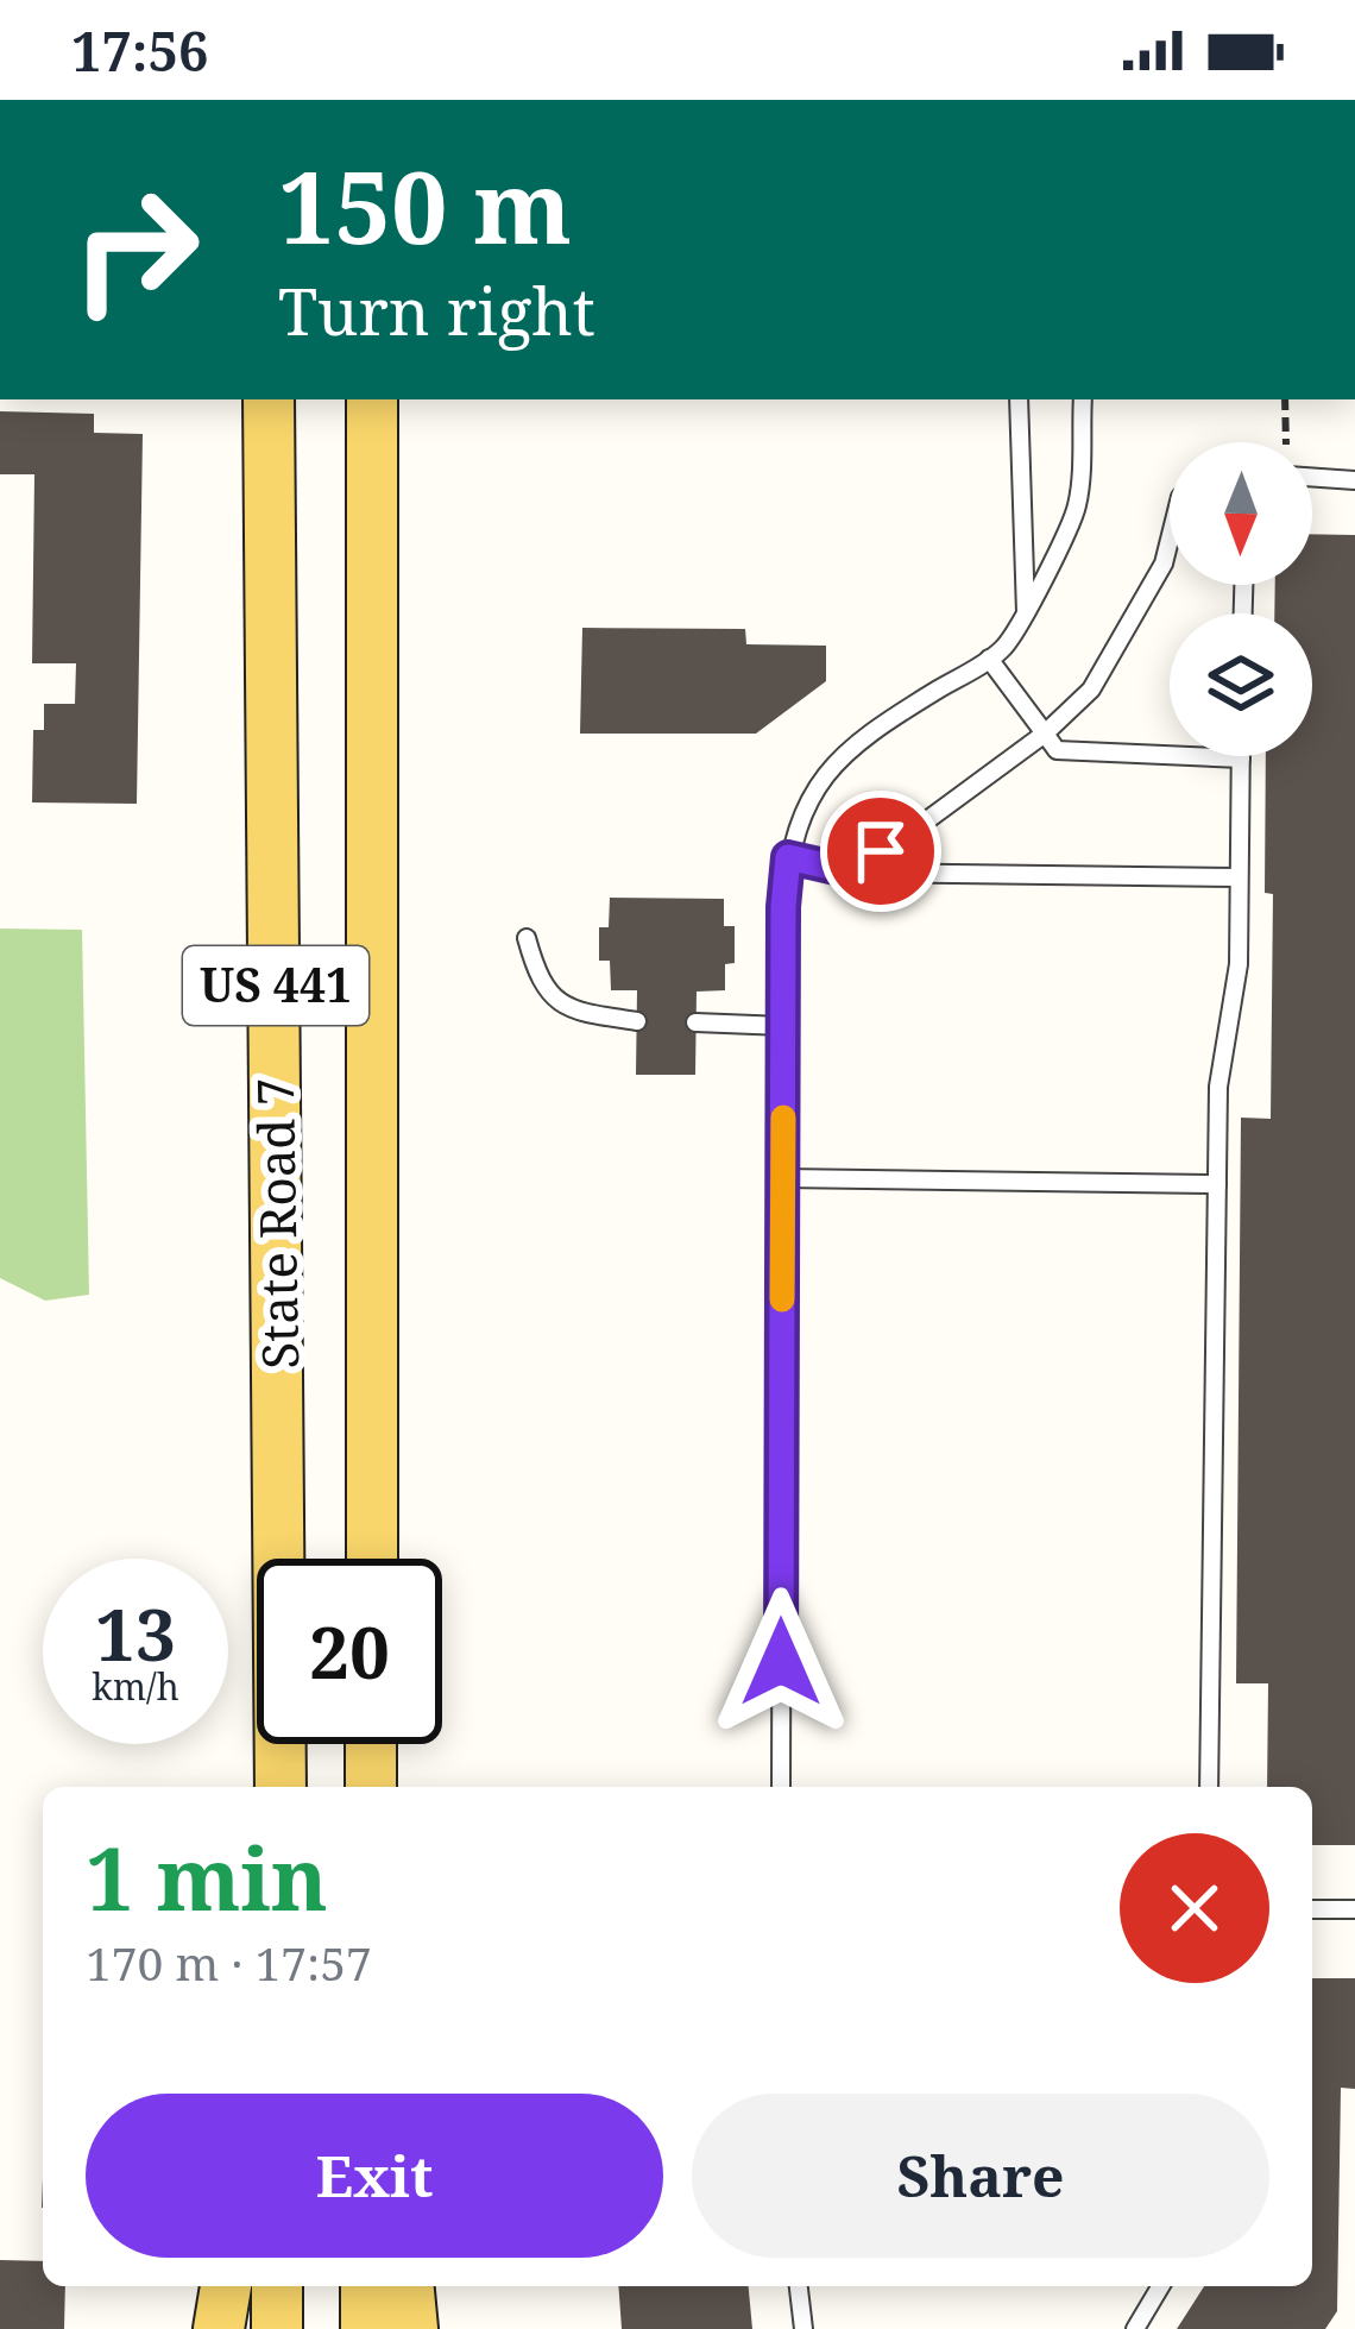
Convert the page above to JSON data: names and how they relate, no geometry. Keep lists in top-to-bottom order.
{
  "streets": {
    "main road": ["US 441", "State Road 7"]
  },
  "north": "bottom",
  "page": {
    "status": "17:56",
    "turn": ["150 m", "Turn right"],
    "speed": "13 km/h",
    "limit": "20",
    "heading": ["1 min", "170 m · 17:57"],
    "buttons": ["Exit", "Share"]
  }
}
